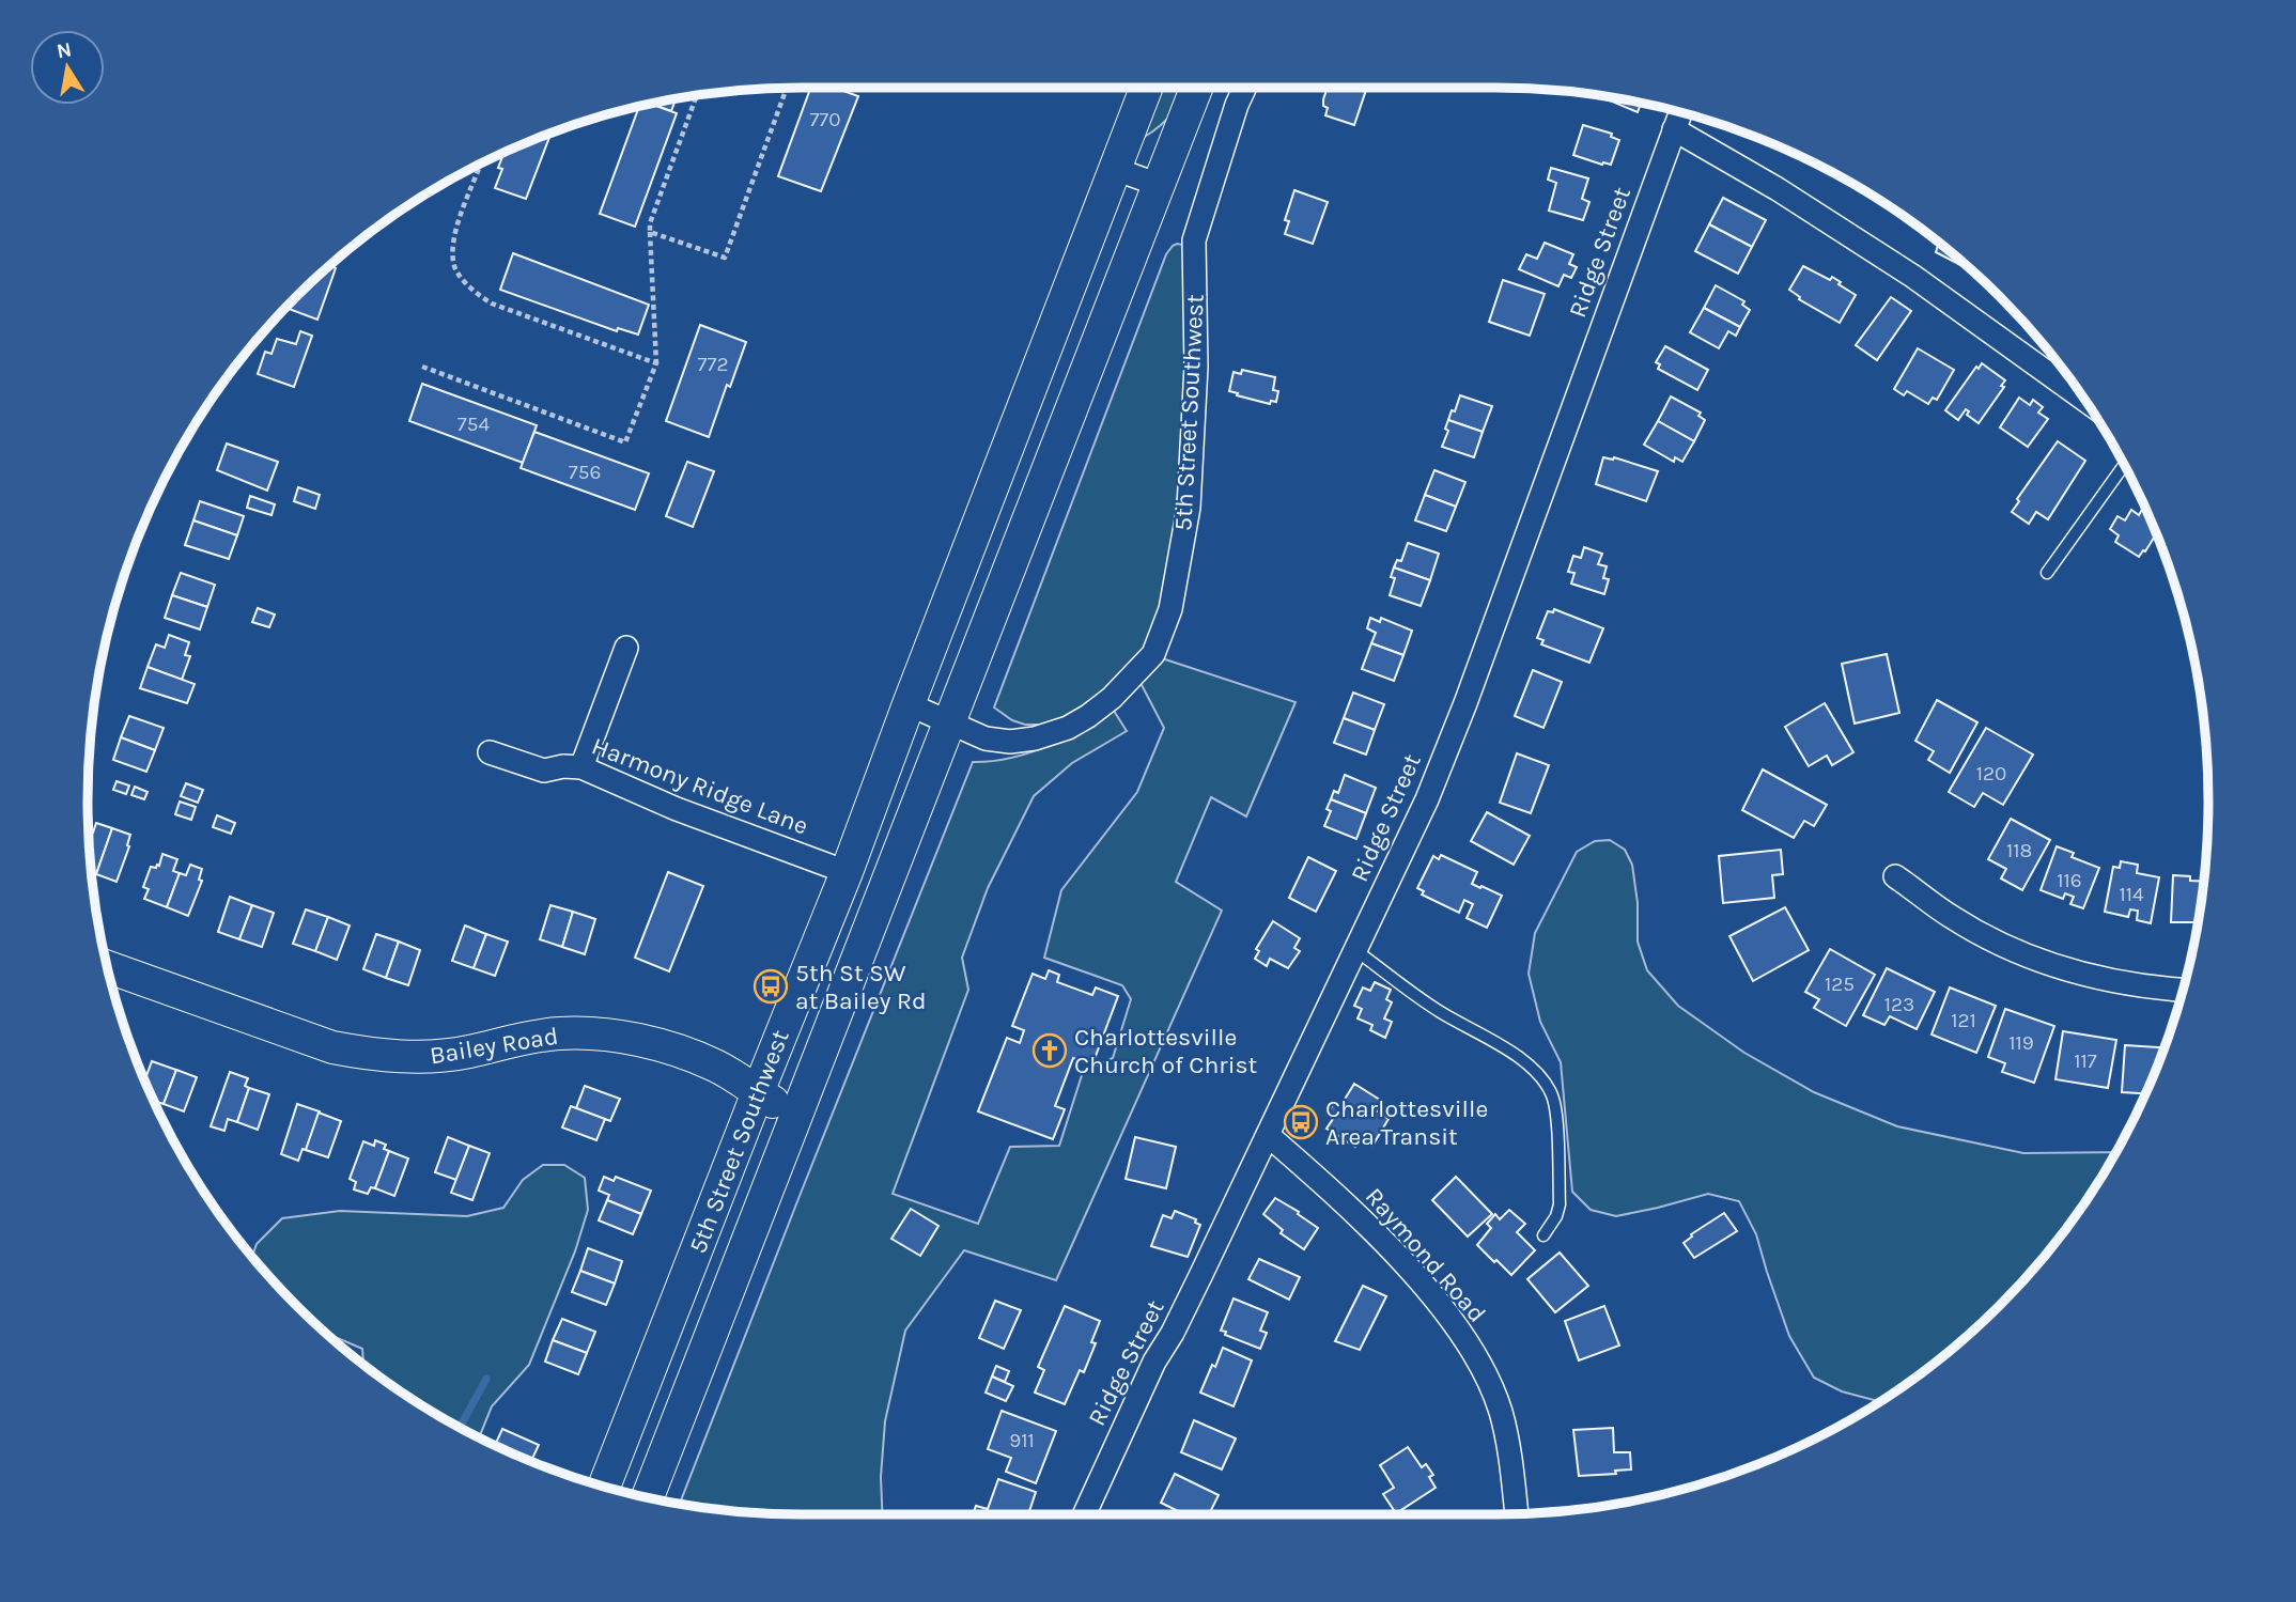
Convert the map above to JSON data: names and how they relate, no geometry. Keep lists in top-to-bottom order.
{
  "streets": {
    "main road": ["5th Street Southwest", "Bailey Road"],
    "street": ["Ridge Street", "Harmony Ridge Lane", "Raymond Road"]
  },
  "crossings": [
    ["Ridge Street", "Raymond Road"],
    ["5th Street Southwest", "Harmony Ridge Lane"],
    ["5th Street Southwest", "Bailey Road"]
  ],
  "places": {
    "bus stop": ["5th St SW at Bailey Rd", "Charlottesville Area Transit"],
    "church": ["Charlottesville Church of Christ"]
  },
  "house_numbers": [
    "770",
    "772",
    "754",
    "756",
    "120",
    "118",
    "116",
    "114",
    "125",
    "123",
    "121",
    "119",
    "117",
    "911"
  ],
  "north": "top"
}
